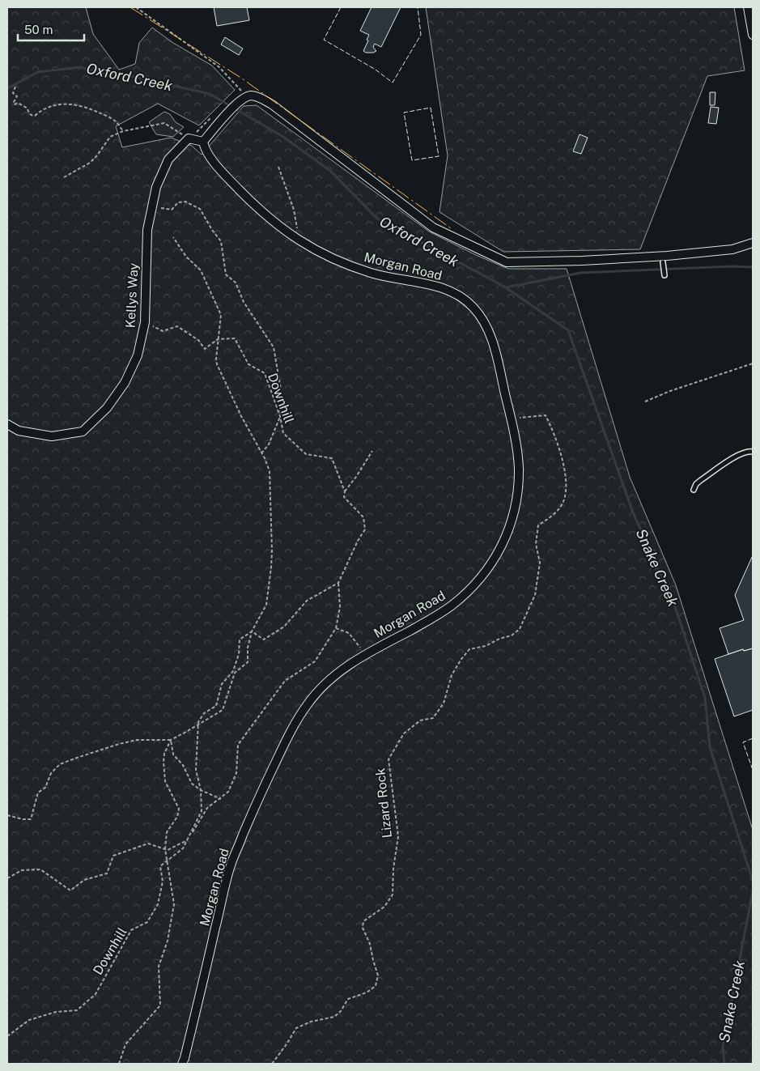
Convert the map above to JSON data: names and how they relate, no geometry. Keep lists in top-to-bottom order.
{
  "streets": {
    "street": ["Morgan Road", "Kellys Way"],
    "path": ["Downhill", "Lizard Rock"]
  },
  "crossings": [
    ["Morgan Road", "Lizard Rock"]
  ],
  "water": ["Oxford Creek", "Snake Creek"],
  "scale_bar": "50 m"
}
